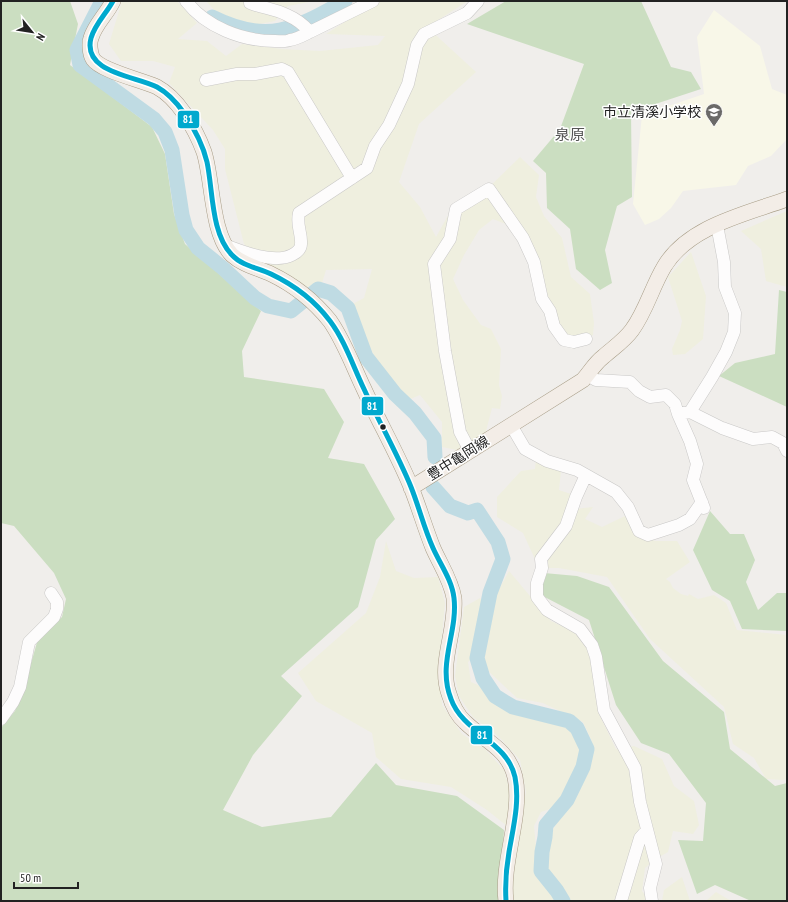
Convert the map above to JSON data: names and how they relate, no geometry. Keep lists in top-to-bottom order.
{
  "streets": {
    "main road": ["豊中亀岡線"]
  },
  "districts": ["泉原"],
  "places": {
    "school or university": ["市立清溪小学校"]
  },
  "lines": ["transit line 81"],
  "scale_bar": "50 m",
  "north": "bottom right"
}
